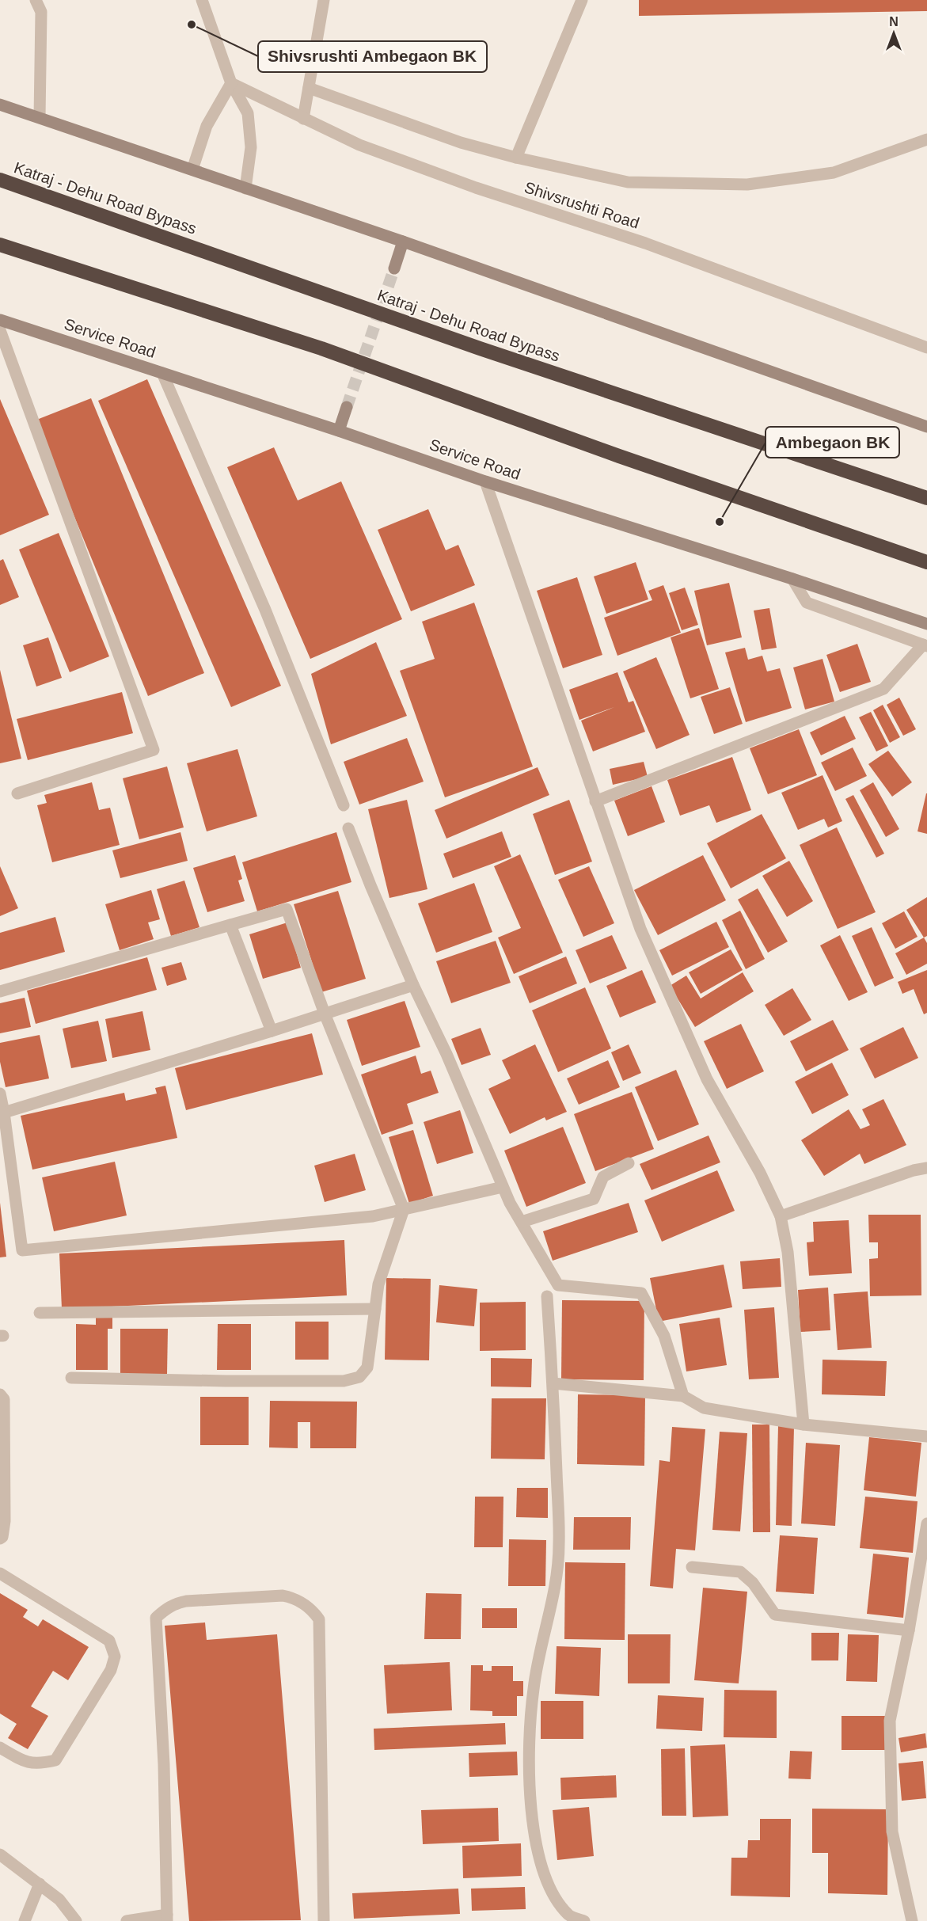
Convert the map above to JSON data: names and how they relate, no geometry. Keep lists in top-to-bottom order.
{
  "streets": {
    "highway": ["Katraj - Dehu Road Bypass"],
    "street": ["Shivsrushti Road", "Service Road"]
  },
  "places": ["Shivsrushti Ambegaon BK", "Ambegaon BK"],
  "north": "top"
}
